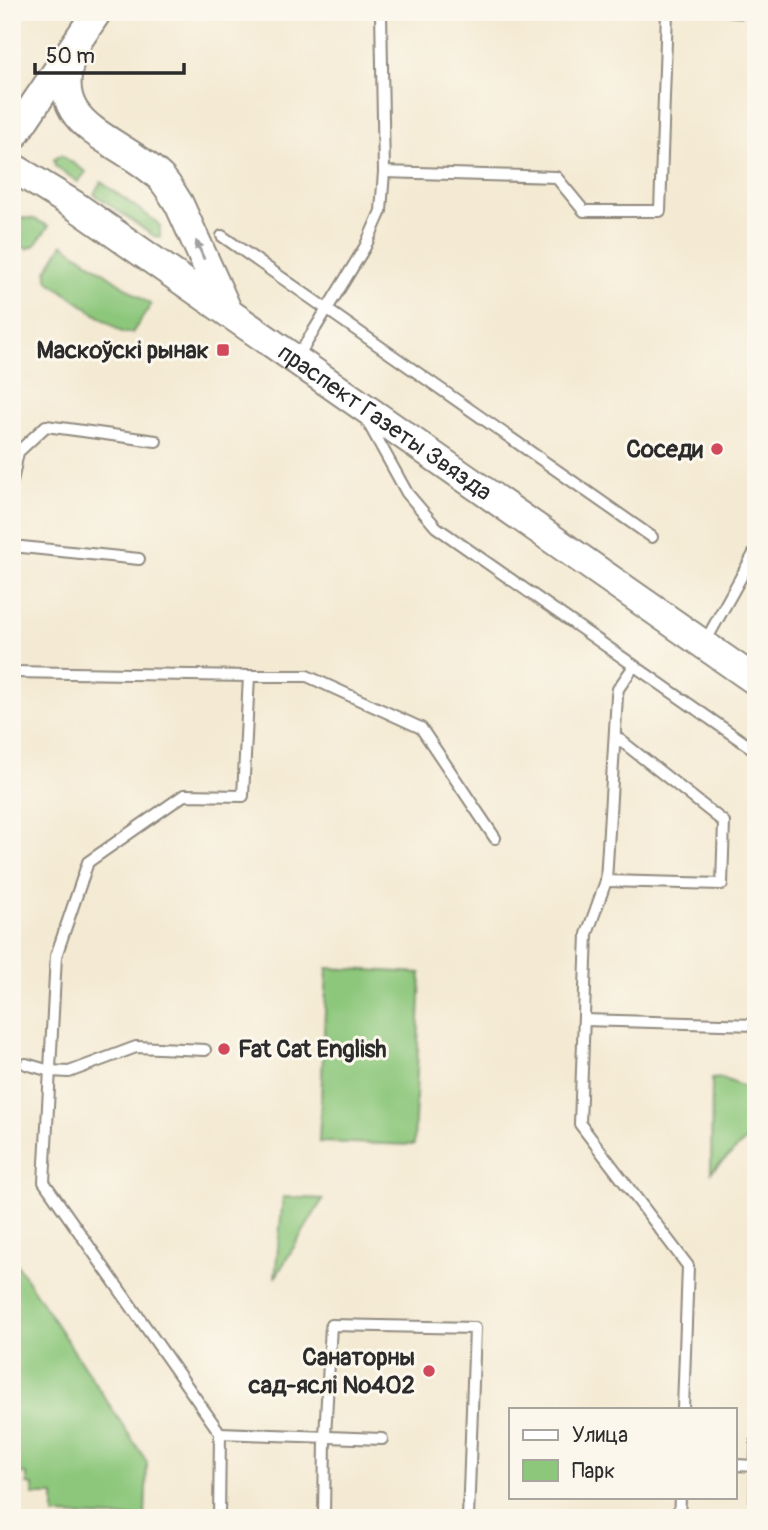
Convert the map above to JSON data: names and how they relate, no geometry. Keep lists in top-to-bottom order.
{
  "streets": {
    "main road": ["праспект Газеты Звязда"]
  },
  "places": {
    "transit": ["Маскоўскі рынак"],
    "other": ["Соседи", "Fat Cat English", "Санаторны сад-яслі №402"]
  },
  "legend": ["Улица", "Парк"],
  "scale_bar": "50 m"
}
